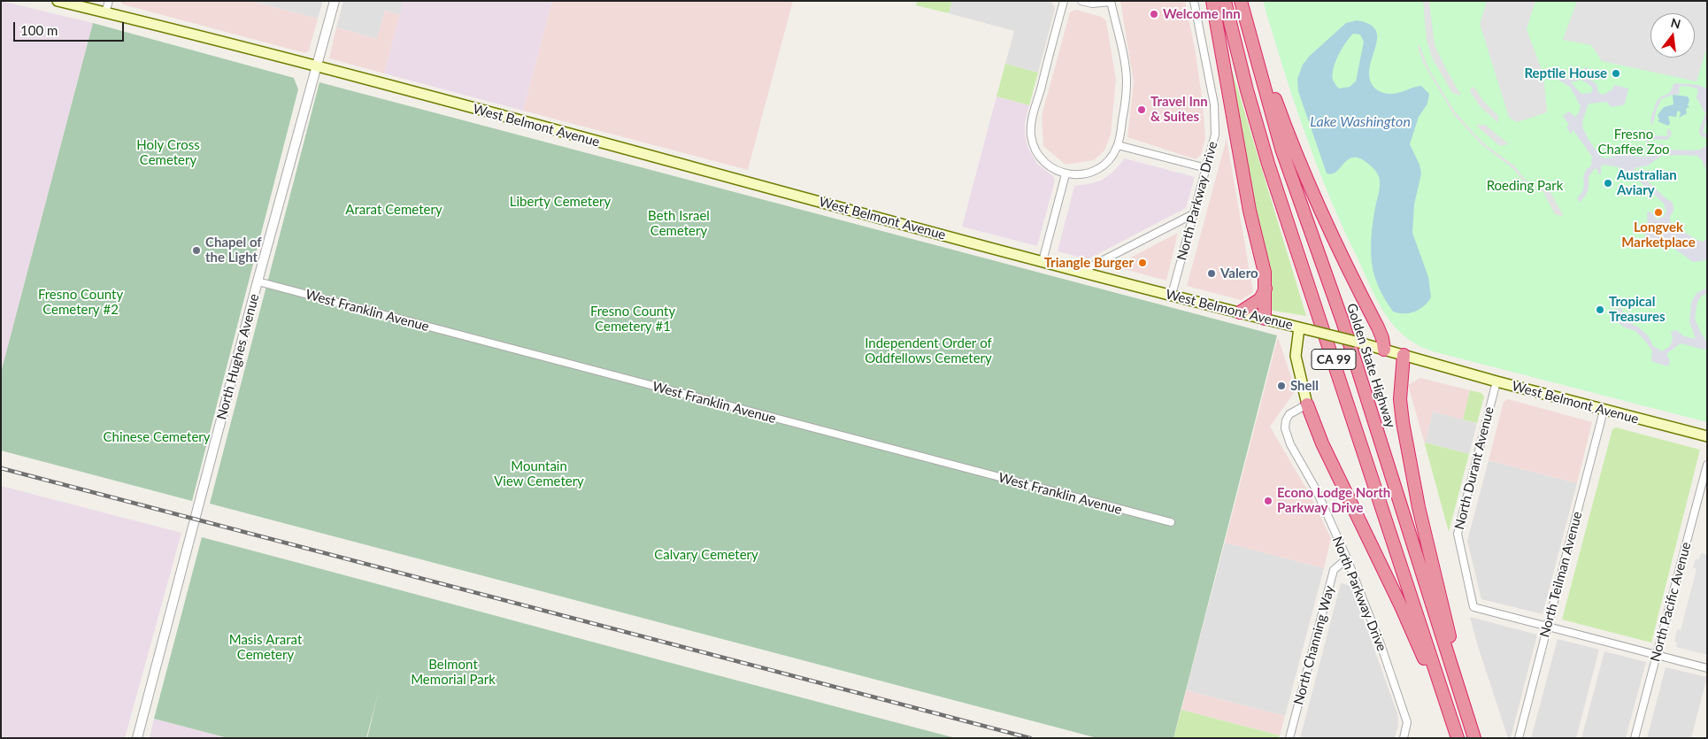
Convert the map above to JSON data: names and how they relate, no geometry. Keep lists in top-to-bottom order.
{
  "streets": {
    "highway": ["CA 99", "Golden State Highway"],
    "main road": ["West Belmont Avenue"],
    "street": [
      "North Parkway Drive",
      "West Franklin Avenue",
      "North Hughes Avenue",
      "North Durant Avenue",
      "North Teilman Avenue",
      "North Pacific Avenue",
      "North Channing Way"
    ]
  },
  "crossings": [
    ["West Belmont Avenue", "North Parkway Drive"],
    ["West Belmont Avenue", "North Hughes Avenue"],
    ["West Belmont Avenue", "North Durant Avenue"],
    ["West Belmont Avenue", "North Teilman Avenue"],
    ["North Parkway Drive", "North Channing Way"],
    ["West Franklin Avenue", "North Hughes Avenue"],
    ["North Durant Avenue", "North Teilman Avenue"]
  ],
  "water": ["Lake Washington"],
  "parks": [
    "Fresno Chaffee Zoo",
    "Holy Cross Cemetery",
    "Roeding Park",
    "Liberty Cemetery",
    "Ararat Cemetery",
    "Beth Israel Cemetery",
    "Fresno County Cemetery #2",
    "Fresno County Cemetery #1",
    "Independent Order of Oddfellows Cemetery",
    "Chinese Cemetery",
    "Mountain View Cemetery",
    "Calvary Cemetery",
    "Masis Ararat Cemetery",
    "Belmont Memorial Park"
  ],
  "places": [
    "Welcome Inn",
    "Reptile House",
    "Travel Inn & Suites",
    "Australian Aviary",
    "Longvek Marketplace",
    "Chapel of the Light",
    "Triangle Burger",
    "Valero",
    "Tropical Treasures",
    "Shell",
    "Econo Lodge North Parkway Drive"
  ],
  "scale_bar": "100 m",
  "north": "top"
}
